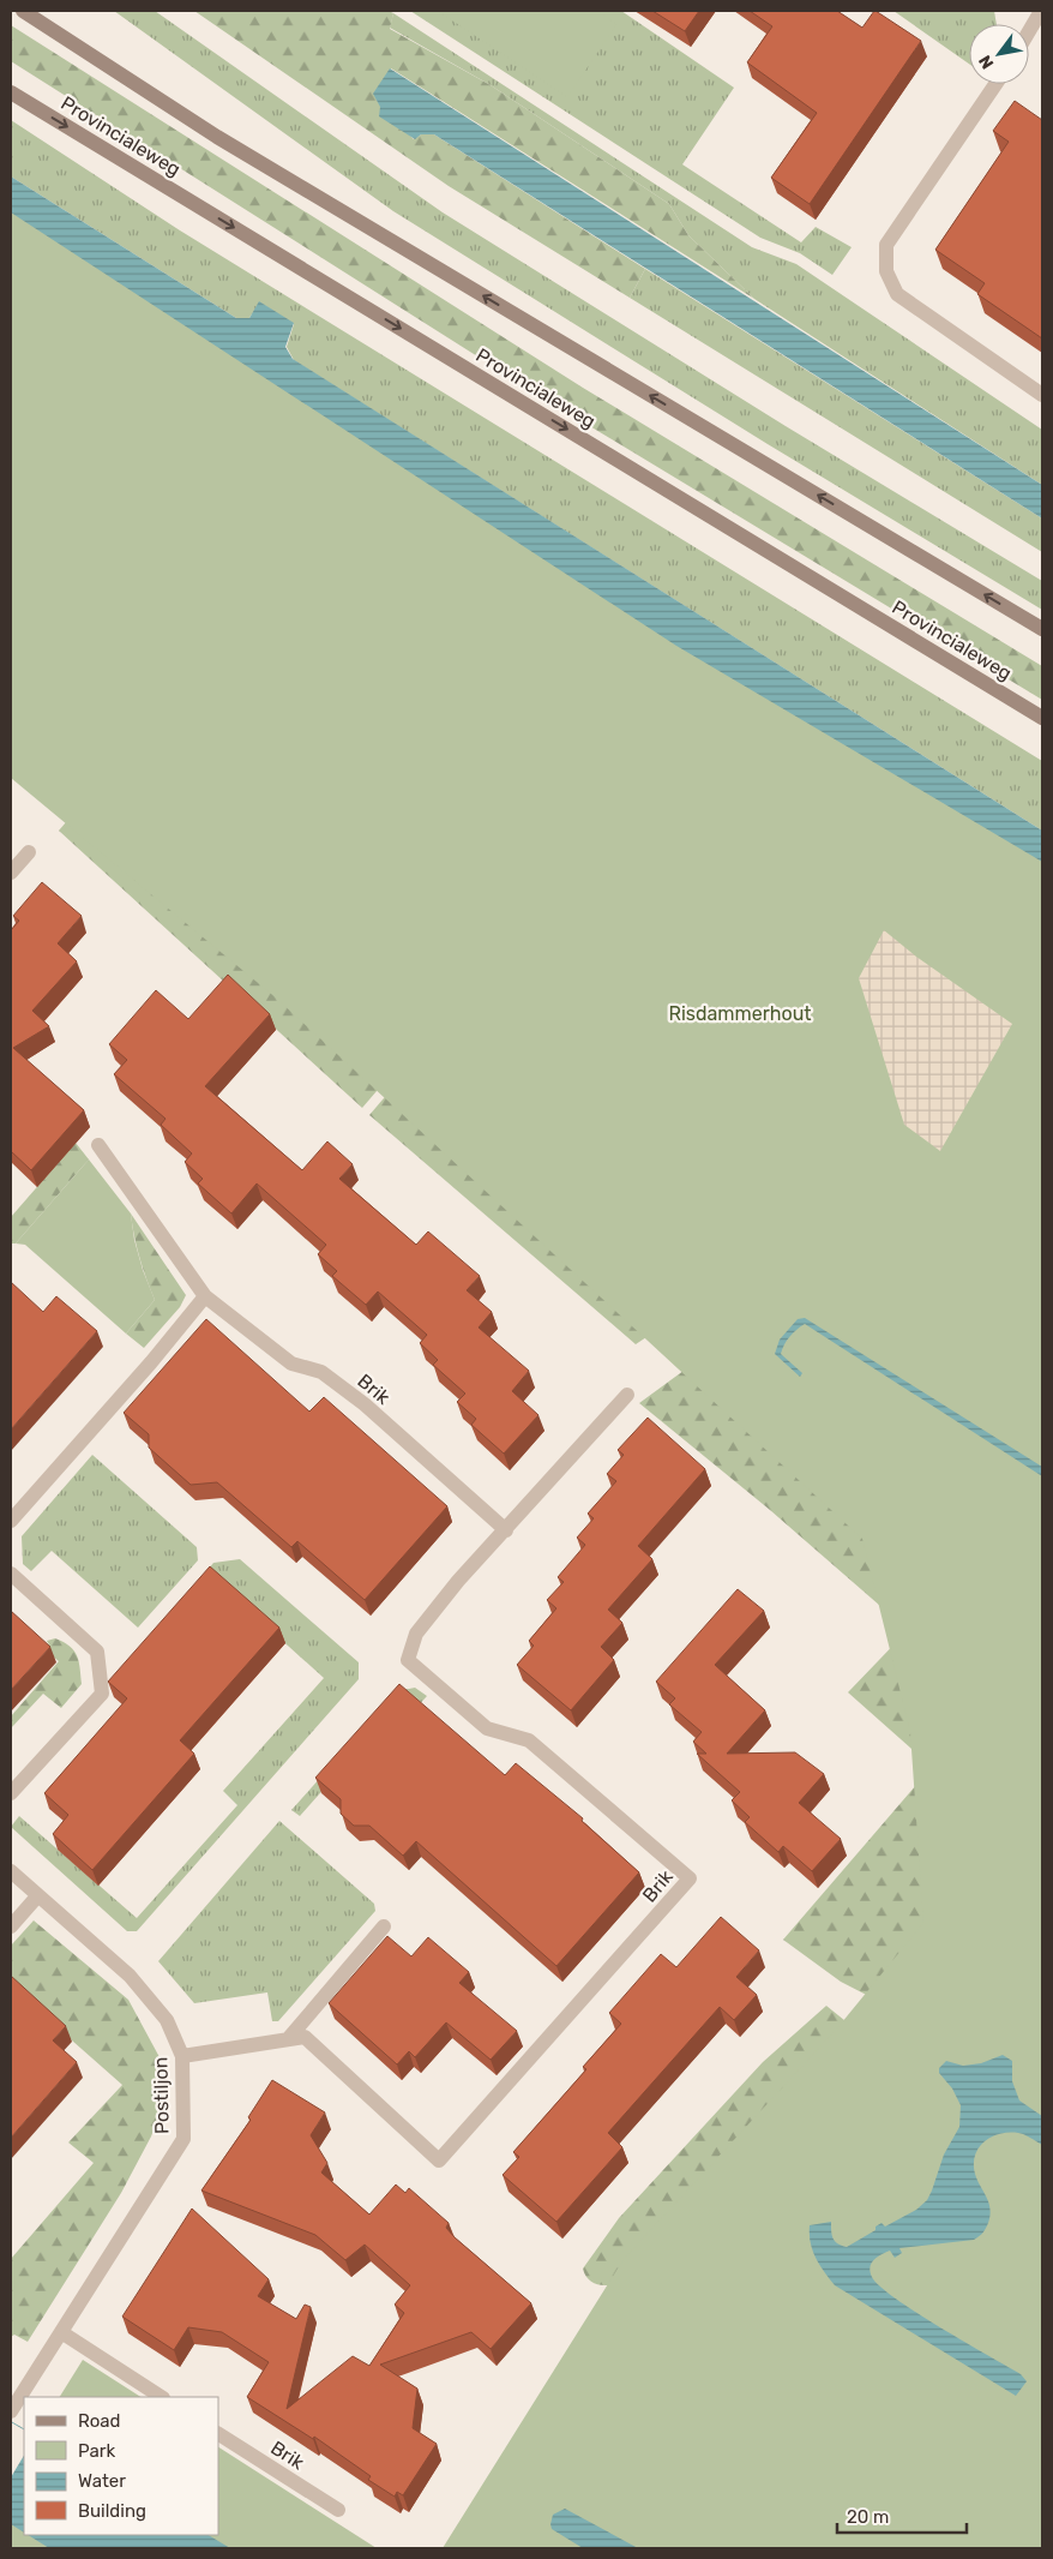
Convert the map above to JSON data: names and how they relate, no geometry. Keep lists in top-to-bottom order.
{
  "streets": {
    "main road": ["Provincialeweg"],
    "street": ["Brik", "Postiljon"]
  },
  "crossings": [
    ["Brik", "Postiljon"]
  ],
  "parks": ["Risdammerhout"],
  "legend": [
    "Road",
    "Park",
    "Water",
    "Building"
  ],
  "scale_bar": "20 m",
  "north": "bottom left"
}
